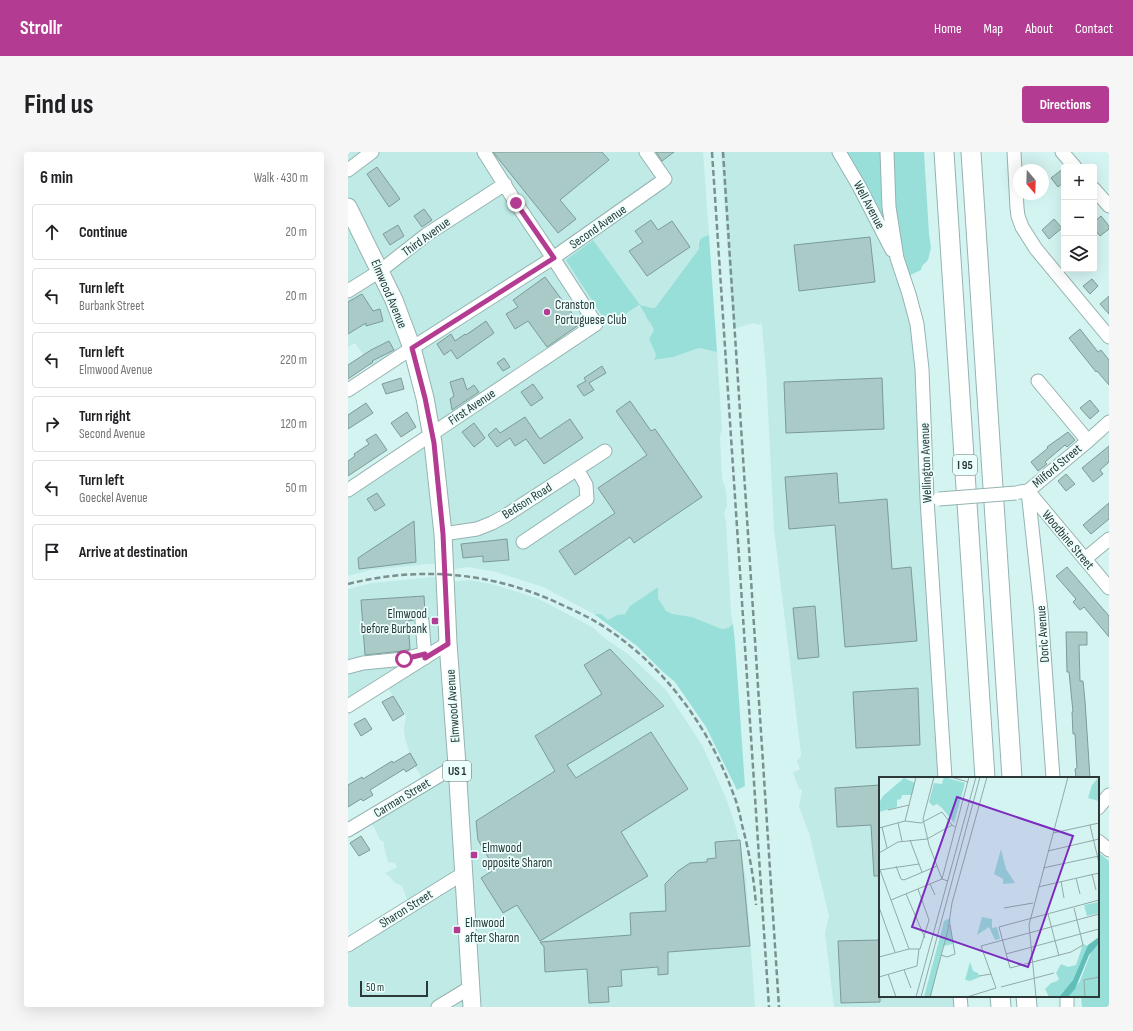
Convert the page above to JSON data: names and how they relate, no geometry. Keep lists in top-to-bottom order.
{
  "streets": {
    "highway": ["I 95"],
    "main road": ["Elmwood Avenue", "US 1"],
    "street": [
      "Well Avenue",
      "Second Avenue",
      "Third Avenue",
      "First Avenue",
      "Wellington Avenue",
      "Milford Street",
      "Bedson Road",
      "Woodbine Street",
      "Doric Avenue",
      "Carman Street",
      "Sharon Street"
    ]
  },
  "crossings": [
    ["Well Avenue", "Wellington Avenue"],
    ["Second Avenue", "Elmwood Avenue"],
    ["Second Avenue", "First Avenue"],
    ["Third Avenue", "Elmwood Avenue"],
    ["Elmwood Avenue", "First Avenue"],
    ["Elmwood Avenue", "Bedson Road"],
    ["Elmwood Avenue", "Carman Street"],
    ["Elmwood Avenue", "Sharon Street"],
    ["Wellington Avenue", "Milford Street"],
    ["Milford Street", "Woodbine Street"],
    ["Milford Street", "Doric Avenue"],
    ["Woodbine Street", "Doric Avenue"]
  ],
  "places": {
    "other": ["Cranston Portuguese Club"],
    "transit": ["Elmwood before Burbank", "Elmwood opposite Sharon", "Elmwood after Sharon"]
  },
  "scale_bar": "50 m",
  "north": "bottom",
  "page": {
    "header": "Strollr",
    "nav": [
      "Home",
      "Map",
      "About",
      "Contact"
    ],
    "buttons": "Directions",
    "title": "Find us",
    "heading": ["6 min", "Walk · 430 m"],
    "map_buttons": ["+", "−"],
    "list": [
      ["Continue", "20 m"],
      ["Turn left", "Burbank Street", "20 m"],
      ["Turn left", "Elmwood Avenue", "220 m"],
      ["Turn right", "Second Avenue", "120 m"],
      ["Turn left", "Goeckel Avenue", "50 m"],
      "Arrive at destination"
    ],
    "scale": "50 m"
  }
}
